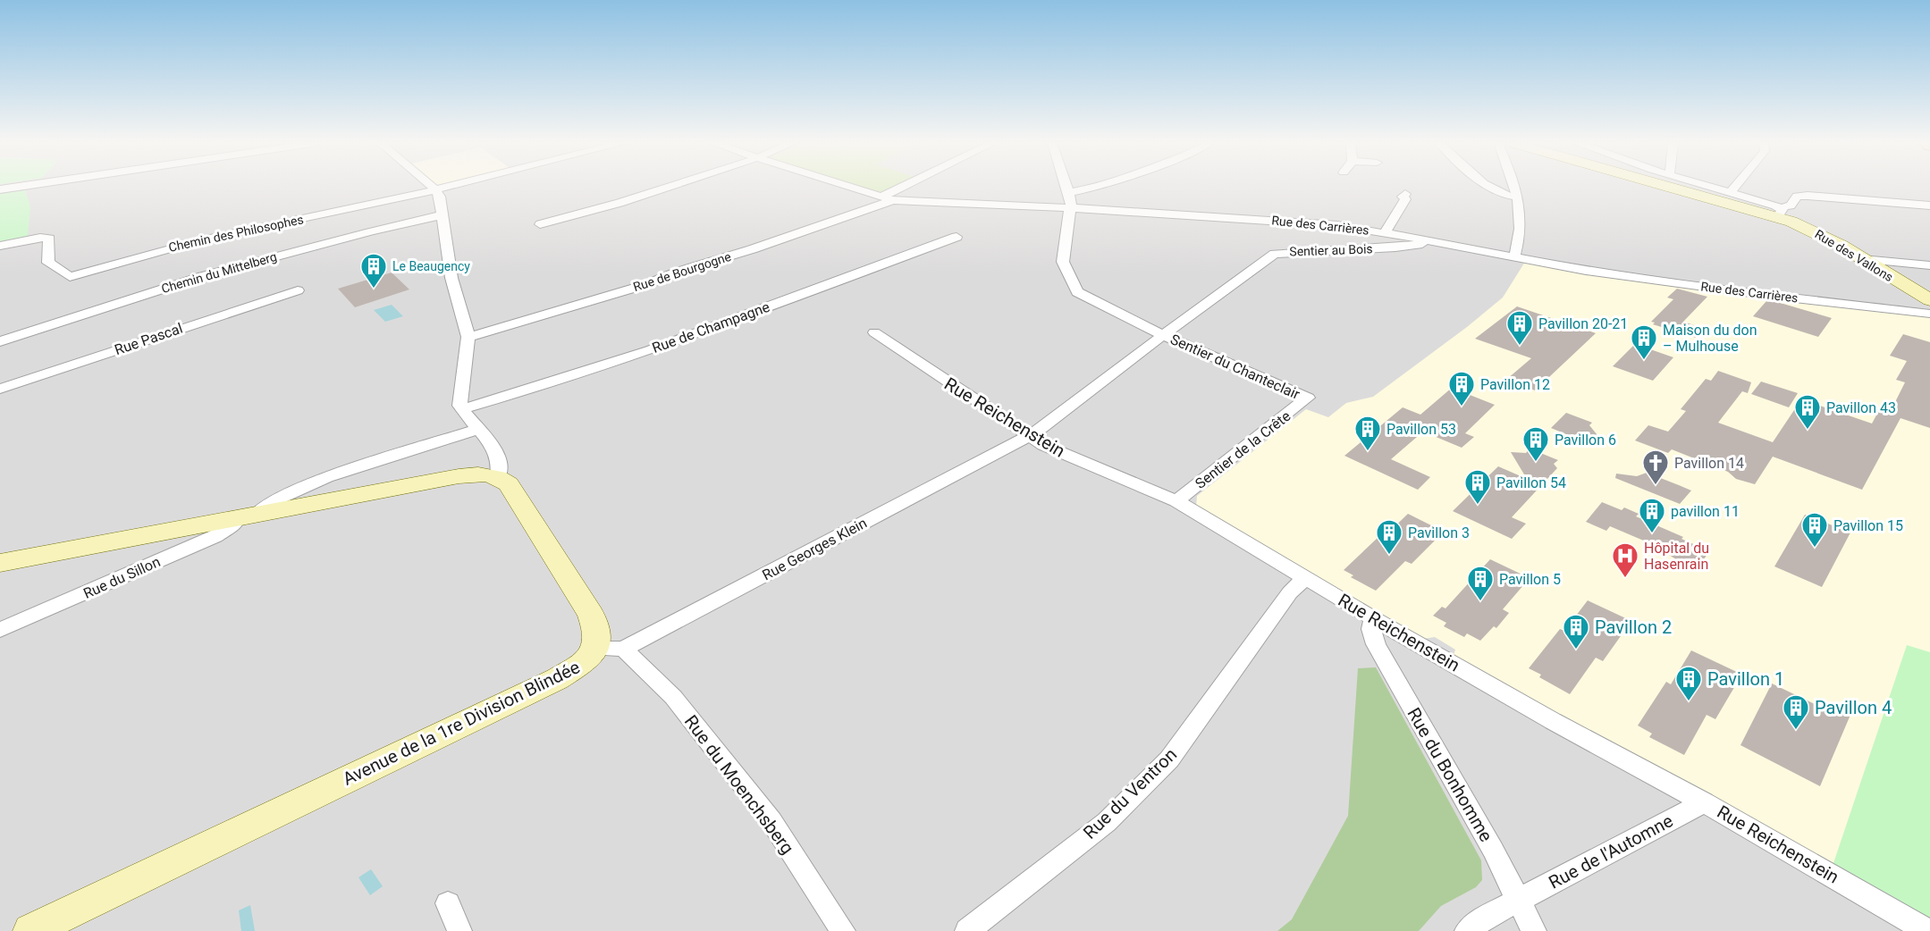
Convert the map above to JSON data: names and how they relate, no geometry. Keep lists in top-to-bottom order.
{
  "streets": {
    "main road": ["Rue des Vallons", "Avenue de la 1re Division Blindée"],
    "street": [
      "Rue des Carrières",
      "Chemin des Philosophes",
      "Sentier au Bois",
      "Rue de Bourgogne",
      "Chemin du Mittelberg",
      "Rue de Champagne",
      "Rue Pascal",
      "Sentier du Chanteclair",
      "Rue Reichenstein",
      "Sentier de la Crête",
      "Rue Georges Klein",
      "Rue du Sillon",
      "Rue du Bonhomme",
      "Rue du Moenchsberg",
      "Rue du Ventron",
      "Rue de l'Automne"
    ]
  },
  "crossings": [
    ["Rue des Carrières", "Sentier au Bois"],
    ["Rue des Carrières", "Rue de Bourgogne"],
    ["Rue des Carrières", "Sentier du Chanteclair"],
    ["Sentier au Bois", "Sentier du Chanteclair"],
    ["Sentier au Bois", "Rue Reichenstein"],
    ["Sentier au Bois", "Rue Georges Klein"],
    ["Sentier du Chanteclair", "Sentier de la Crête"],
    ["Rue Reichenstein", "Sentier de la Crête"],
    ["Rue Reichenstein", "Rue Georges Klein"],
    ["Rue Reichenstein", "Rue du Bonhomme"],
    ["Rue Reichenstein", "Rue du Ventron"],
    ["Rue Reichenstein", "Rue de l'Automne"],
    ["Rue Georges Klein", "Avenue de la 1re Division Blindée"],
    ["Rue Georges Klein", "Rue du Moenchsberg"],
    ["Avenue de la 1re Division Blindée", "Rue du Moenchsberg"],
    ["Rue du Bonhomme", "Rue de l'Automne"]
  ],
  "places": {
    "building": [
      "Le Beaugency",
      "Pavillon 20-21",
      "Maison du don – Mulhouse",
      "Pavillon 12",
      "Pavillon 43",
      "Pavillon 53",
      "Pavillon 6",
      "Pavillon 54",
      "pavillon 11",
      "Pavillon 15",
      "Pavillon 3",
      "Pavillon 5",
      "Pavillon 2",
      "Pavillon 1",
      "Pavillon 4"
    ],
    "church": ["Pavillon 14"],
    "hospital": ["Hôpital du Hasenrain"]
  }
}
